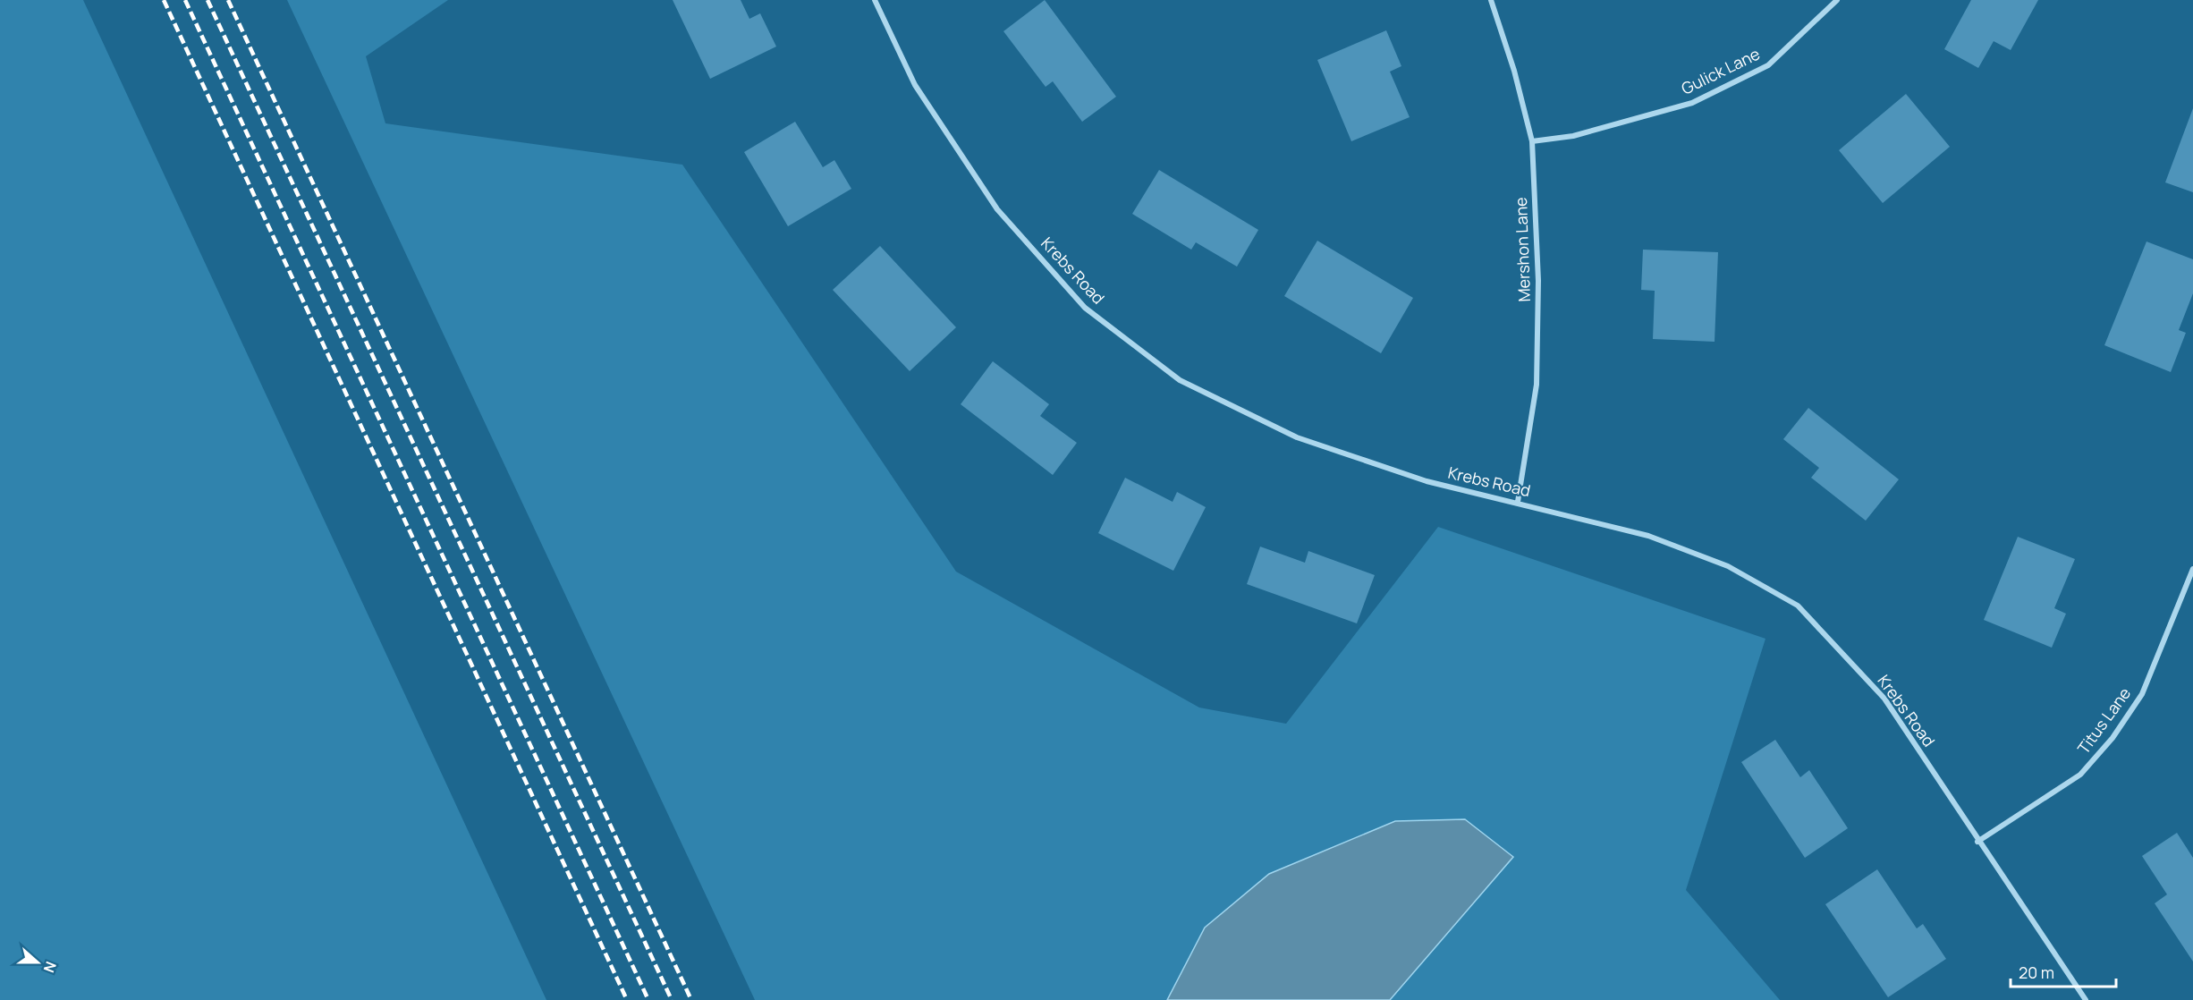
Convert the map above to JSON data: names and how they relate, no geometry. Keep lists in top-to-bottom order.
{
  "streets": {
    "street": [
      "Gulick Lane",
      "Mershon Lane",
      "Krebs Road",
      "Titus Lane"
    ]
  },
  "crossings": [
    ["Gulick Lane", "Mershon Lane"],
    ["Mershon Lane", "Krebs Road"],
    ["Krebs Road", "Titus Lane"]
  ],
  "scale_bar": "20 m",
  "north": "right"
}
